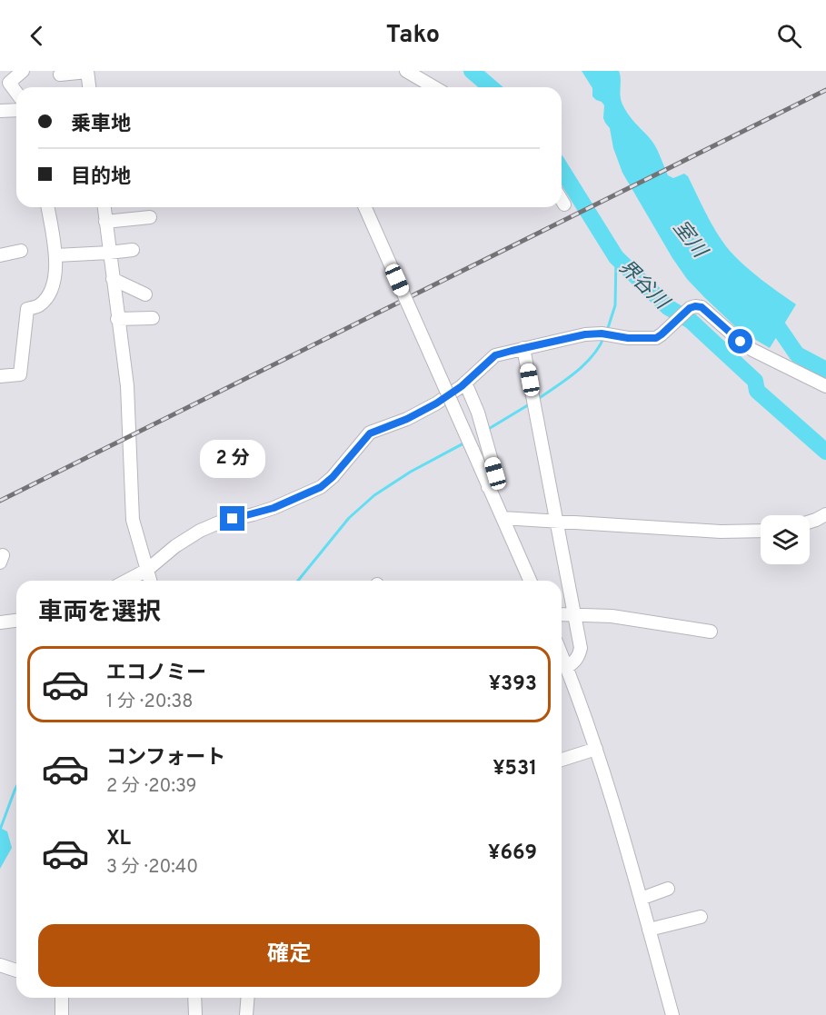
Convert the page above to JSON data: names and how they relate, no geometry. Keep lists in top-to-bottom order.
{
  "water": ["室川", "界谷川"],
  "page": {
    "header": "Tako",
    "banner": ["乗車地", "目的地"],
    "bubble": "2 分",
    "heading": "車両を選択",
    "list": [
      {
        "name": "エコノミー",
        "note": "1 分 · 20:38",
        "value": "¥393"
      },
      {
        "name": "コンフォート",
        "note": "2 分 · 20:39",
        "value": "¥531"
      },
      {
        "name": "XL",
        "note": "3 分 · 20:40",
        "value": "¥669"
      }
    ],
    "buttons": "確定"
  }
}
